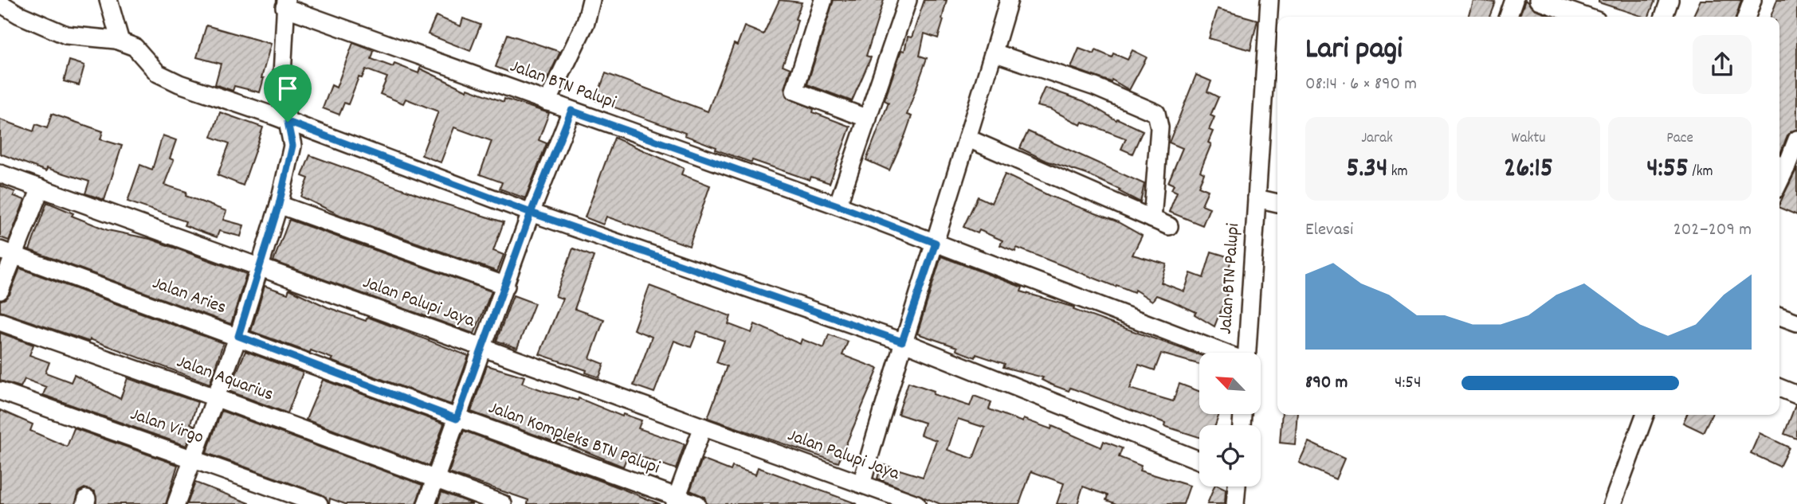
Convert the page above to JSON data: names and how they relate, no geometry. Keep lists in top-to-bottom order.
{
  "streets": {
    "street": [
      "Jalan BTN Palupi",
      "Jalan Aries",
      "Jalan Palupi Jaya",
      "Jalan Aquarius",
      "Jalan Virgo",
      "Jalan Kompleks BTN Palupi"
    ]
  },
  "crossings": [
    ["Jalan BTN Palupi", "Jalan Aries"],
    ["Jalan BTN Palupi", "Jalan Palupi Jaya"],
    ["Jalan BTN Palupi", "Jalan Aquarius"],
    ["Jalan BTN Palupi", "Jalan Virgo"],
    ["Jalan BTN Palupi", "Jalan Kompleks BTN Palupi"],
    ["Jalan Aries", "Jalan Kompleks BTN Palupi"],
    ["Jalan Palupi Jaya", "Jalan Kompleks BTN Palupi"],
    ["Jalan Aquarius", "Jalan Kompleks BTN Palupi"]
  ],
  "north": "top left",
  "page": {
    "heading": ["Lari pagi", "08:14 · 6 × 890 m"],
    "stats": [
      ["Jarak", "5.34 km"],
      ["Waktu", "26:15"],
      ["Pace", "4:55 /km"]
    ],
    "chart": ["Elevasi", "202–209 m"],
    "list": [
      {
        "name": "890 m",
        "note": "4:54"
      }
    ]
  }
}
